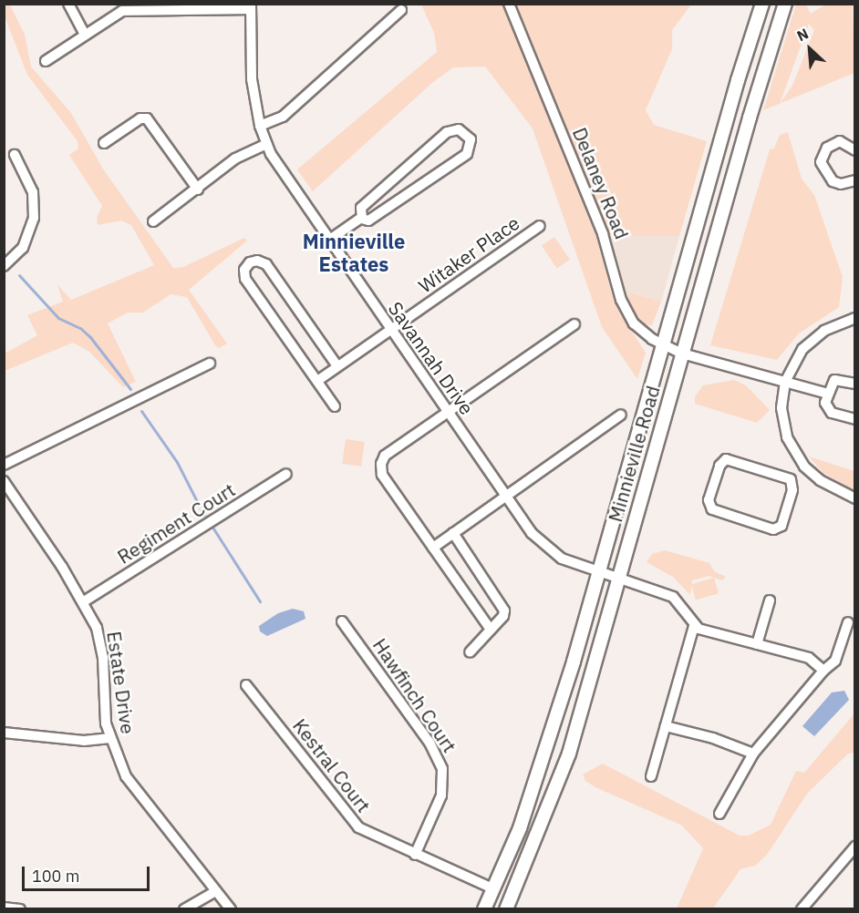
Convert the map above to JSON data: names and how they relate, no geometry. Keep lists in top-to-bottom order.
{
  "streets": {
    "main road": ["Minnieville Road"],
    "street": [
      "Delaney Road",
      "Witaker Place",
      "Savannah Drive",
      "Regiment Court",
      "Estate Drive",
      "Hawfinch Court",
      "Kestral Court"
    ]
  },
  "crossings": [
    ["Delaney Road", "Minnieville Road"],
    ["Witaker Place", "Savannah Drive"],
    ["Savannah Drive", "Minnieville Road"],
    ["Minnieville Road", "Kestral Court"],
    ["Regiment Court", "Estate Drive"],
    ["Hawfinch Court", "Kestral Court"]
  ],
  "districts": ["Minnieville Estates"],
  "scale_bar": "100 m",
  "north": "top left"
}
